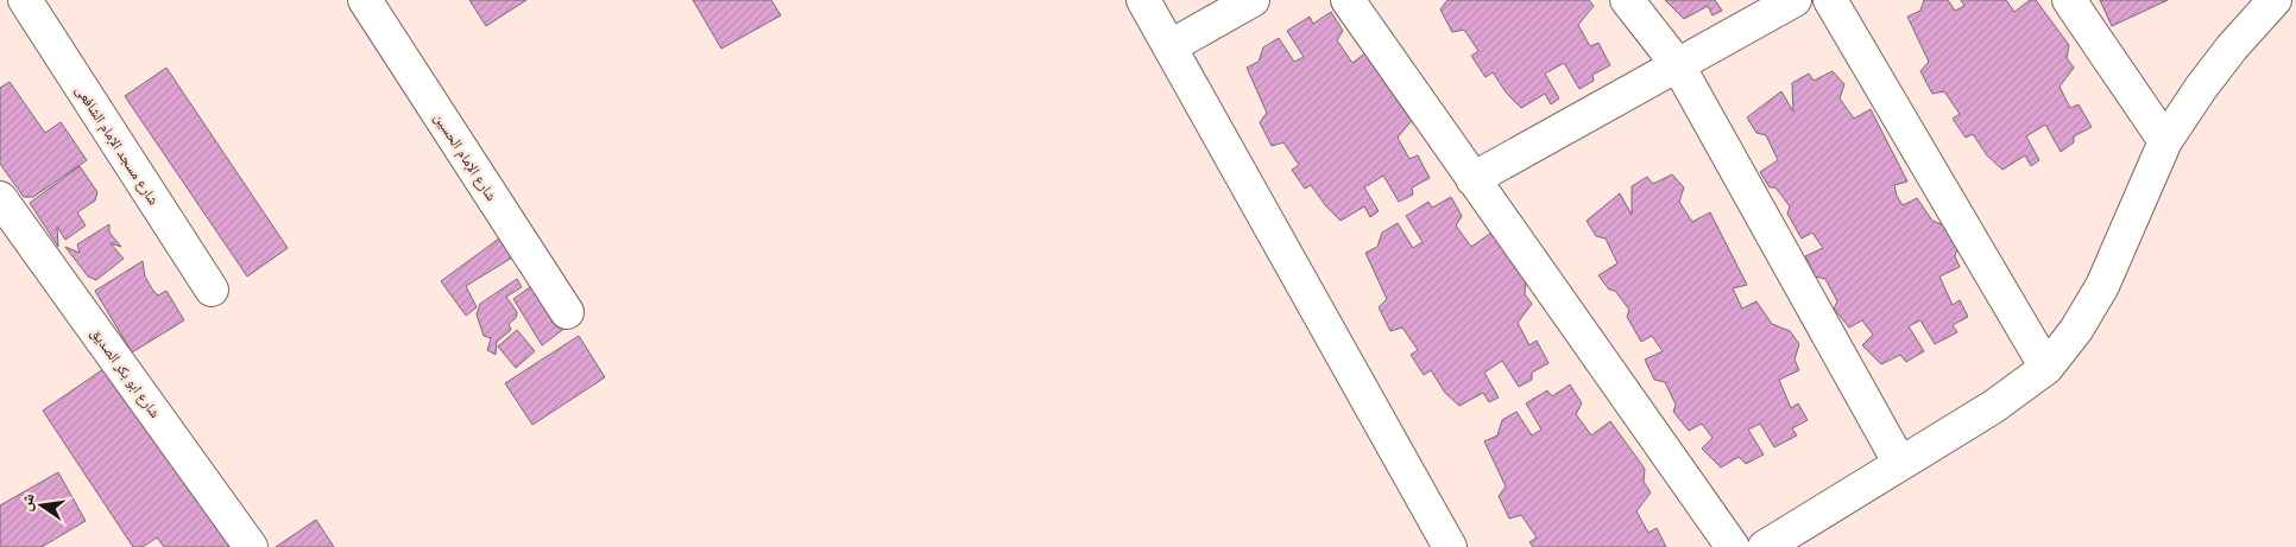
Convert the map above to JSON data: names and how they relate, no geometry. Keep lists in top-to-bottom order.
{
  "streets": {
    "street": ["شارع مسجد الإمام الشافعى", "شارع الإمام الحسين", "شارع ابو بكر الصديق"]
  },
  "north": "left"
}
